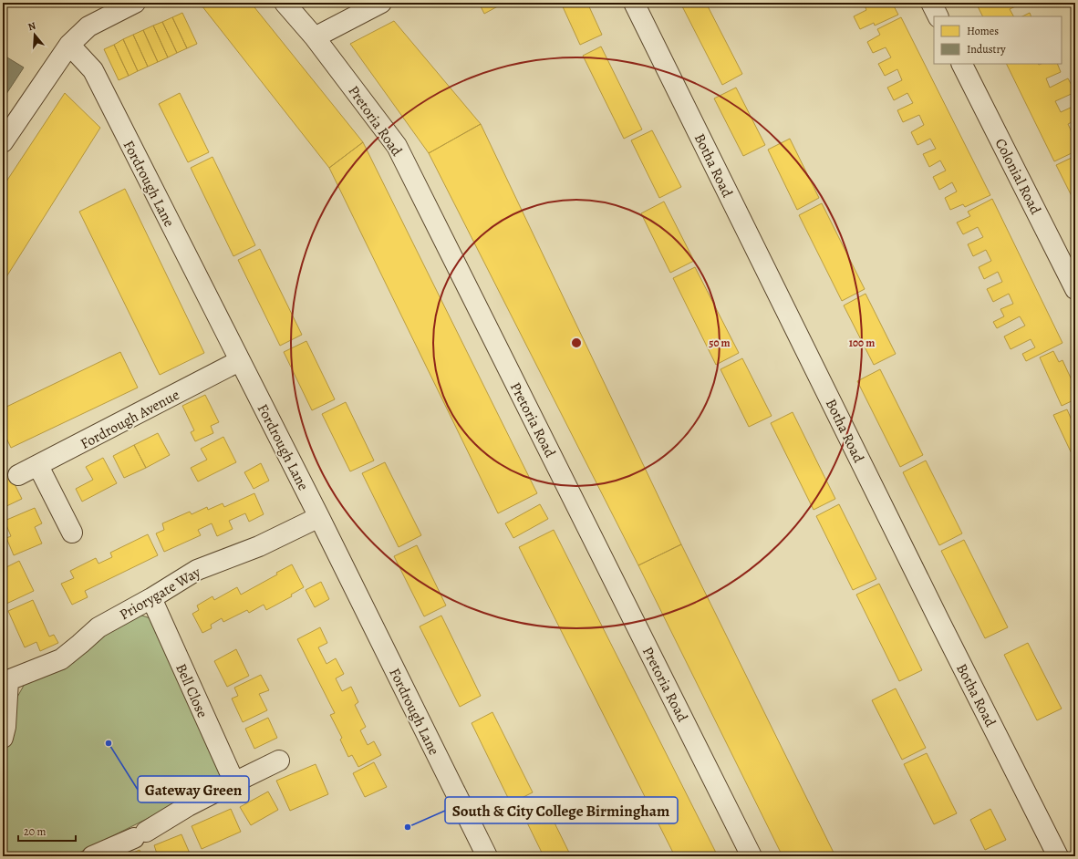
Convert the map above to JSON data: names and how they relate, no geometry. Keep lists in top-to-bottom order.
{
  "streets": {
    "street": [
      "Pretoria Road",
      "Botha Road",
      "Colonial Road",
      "Fordrough Lane",
      "Fordrough Avenue",
      "Priorygate Way",
      "Bell Close"
    ]
  },
  "crossings": [
    ["Fordrough Lane", "Fordrough Avenue"],
    ["Fordrough Lane", "Priorygate Way"],
    ["Priorygate Way", "Bell Close"]
  ],
  "places": ["Gateway Green", "South & City College Birmingham"],
  "legend": ["Homes", "Industry"],
  "scale_bar": "20 m",
  "north": "top",
  "rings": ["50 m", "100 m"]
}
